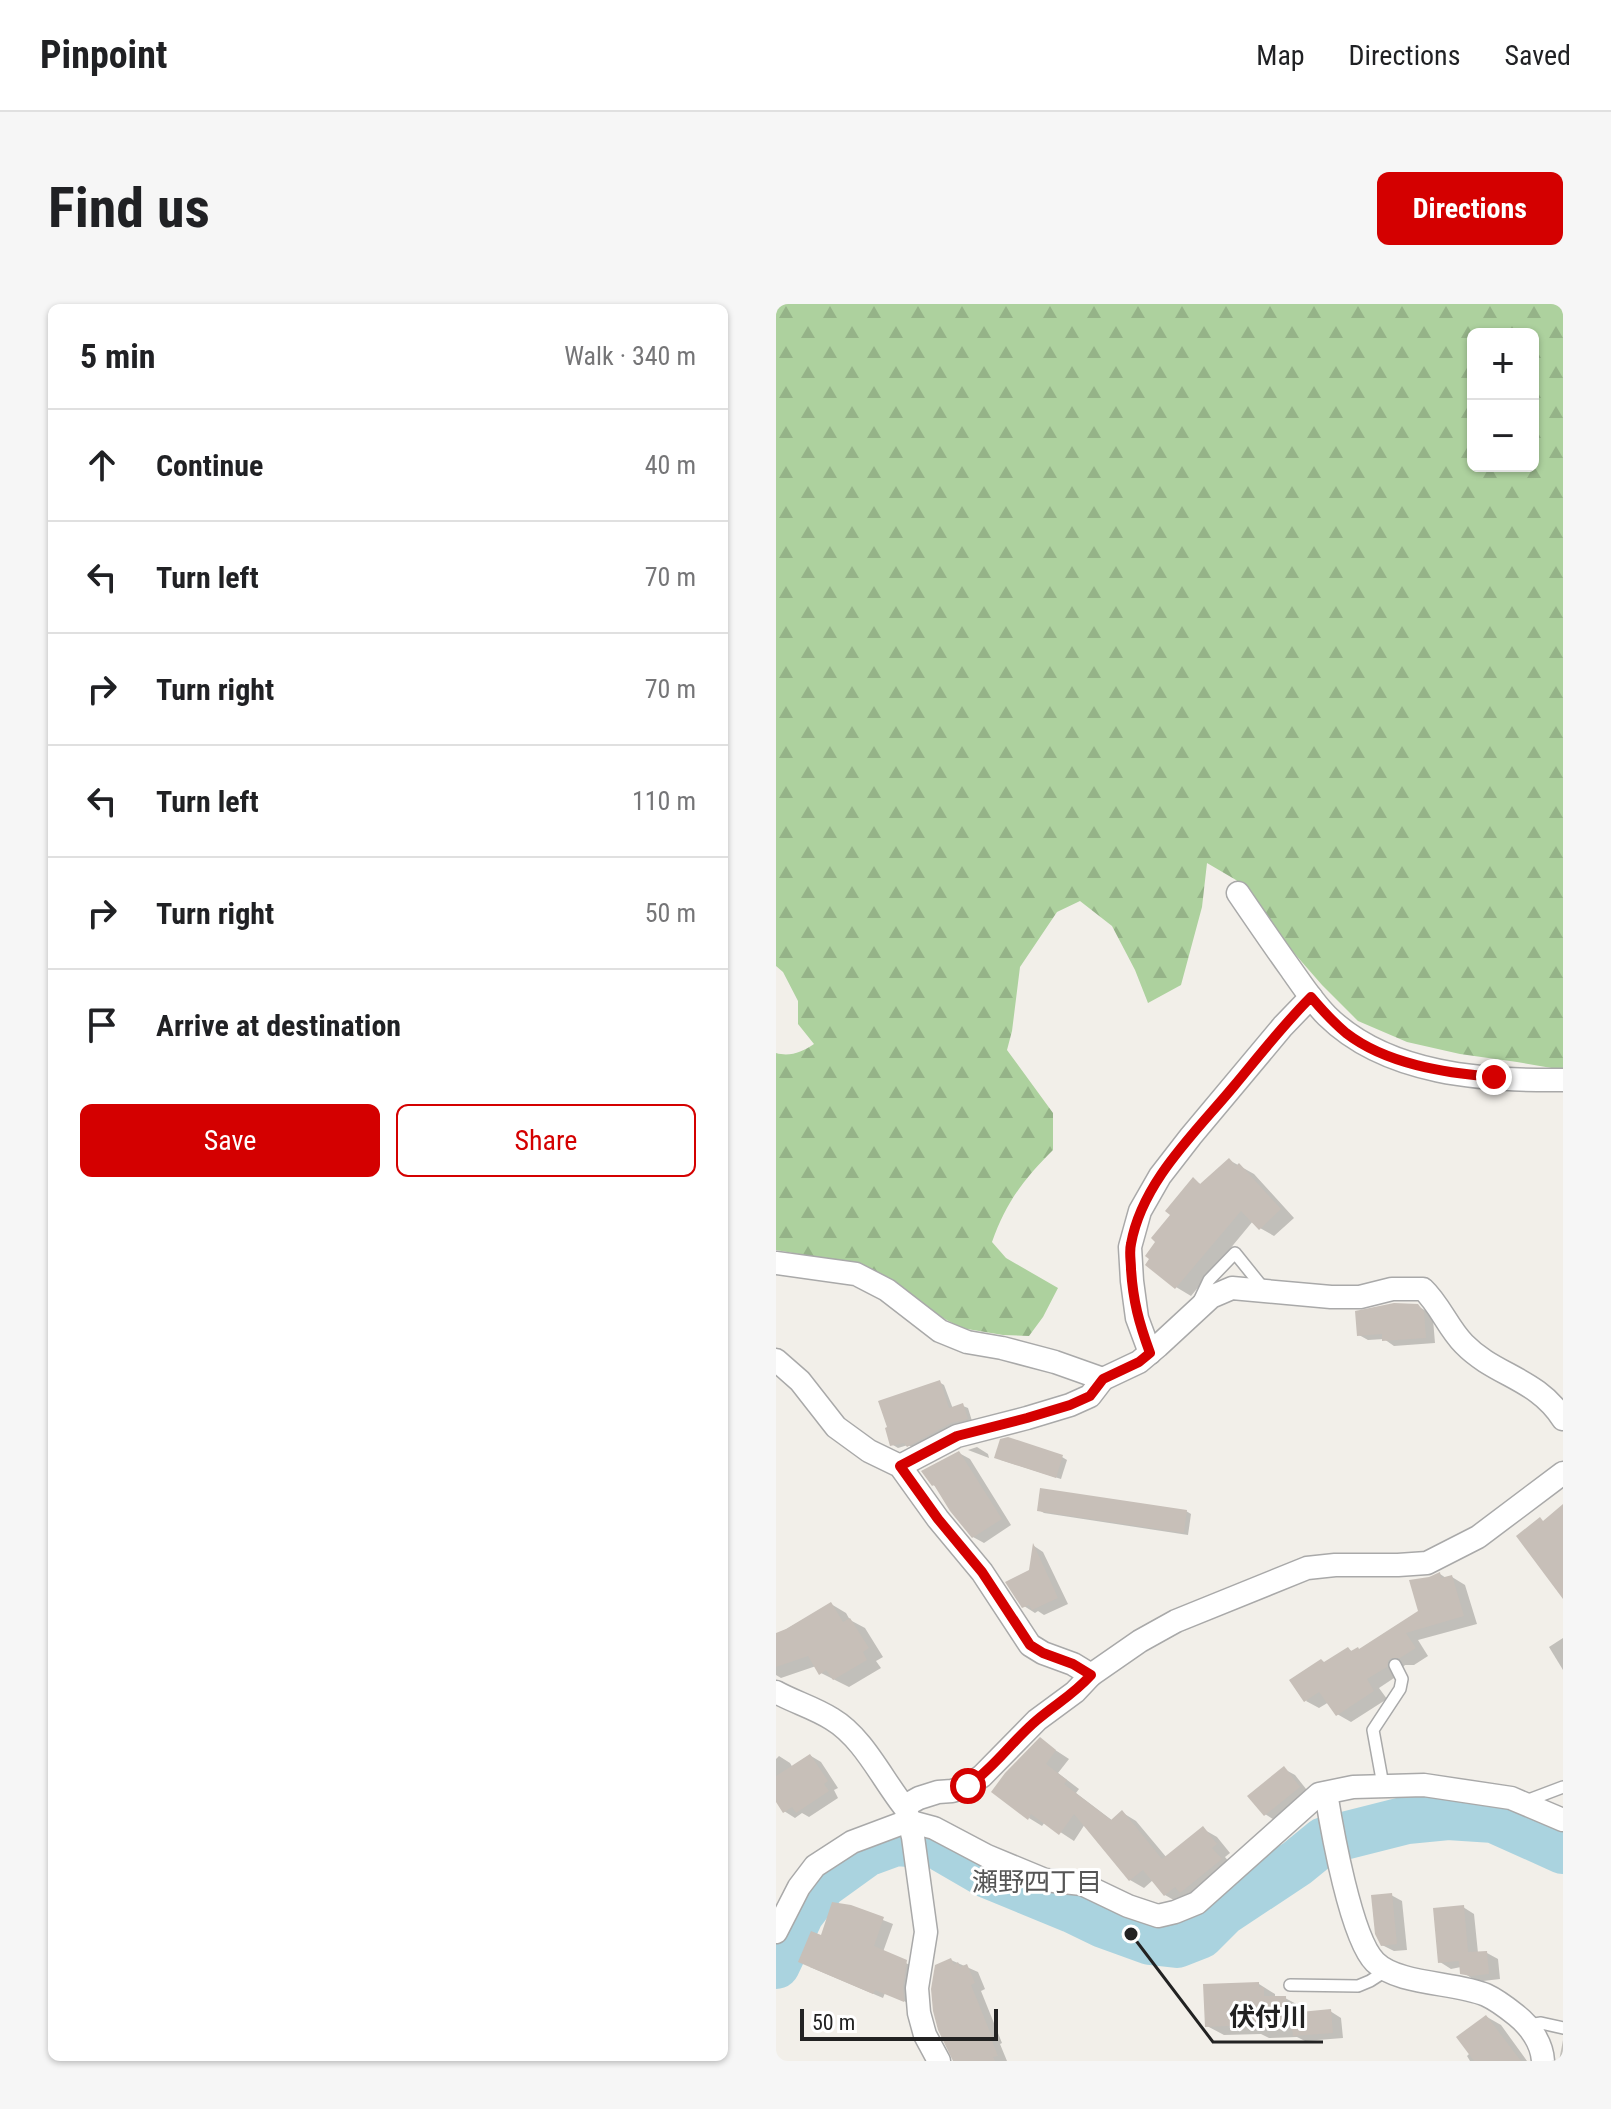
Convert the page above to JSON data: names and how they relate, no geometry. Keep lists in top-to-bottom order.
{
  "districts": ["瀬野四丁目"],
  "places": ["伏付川"],
  "scale_bar": "50 m",
  "page": {
    "header": "Pinpoint",
    "nav": ["Map", "Directions", "Saved"],
    "buttons": [
      "Directions",
      ["Save", "Share"]
    ],
    "title": "Find us",
    "heading": ["5 min", "Walk · 340 m"],
    "map_buttons": ["+", "−"],
    "list": [
      ["Continue", "40 m"],
      ["Turn left", "70 m"],
      ["Turn right", "70 m"],
      ["Turn left", "110 m"],
      ["Turn right", "50 m"],
      "Arrive at destination"
    ],
    "scale": "50 m"
  }
}
